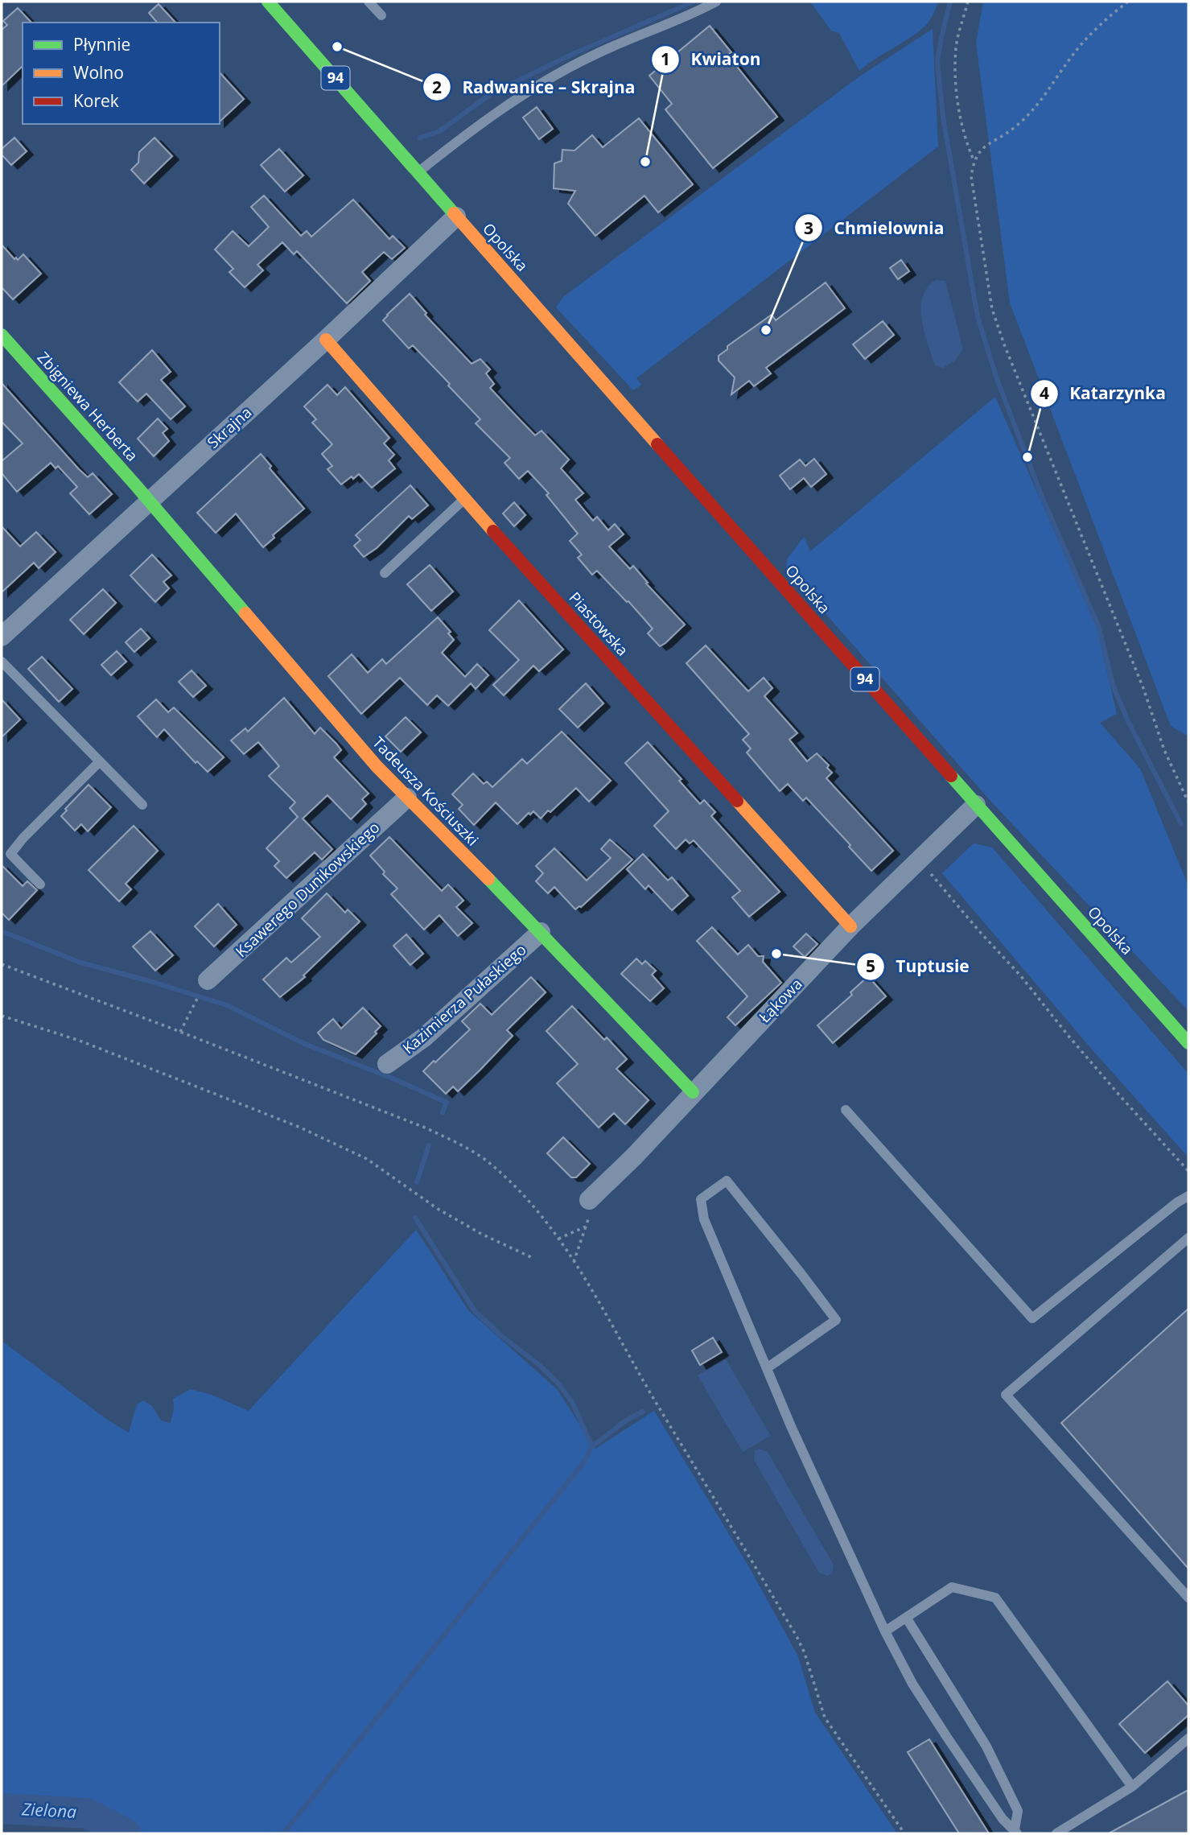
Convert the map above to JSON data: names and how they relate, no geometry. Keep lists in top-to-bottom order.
{
  "streets": {
    "street": [
      "94",
      "Opolska",
      "Zbigniewa Herberta",
      "Skrajna",
      "Piastowska",
      "Tadeusza Kościuszki",
      "Ksawerego Dunikowskiego",
      "Kazimierza Pułaskiego",
      "Łąkowa"
    ]
  },
  "crossings": [
    ["Opolska", "Skrajna"],
    ["Opolska", "Łąkowa"],
    ["Zbigniewa Herberta", "Skrajna"],
    ["Zbigniewa Herberta", "Tadeusza Kościuszki"],
    ["Skrajna", "Piastowska"],
    ["Skrajna", "Tadeusza Kościuszki"],
    ["Piastowska", "Łąkowa"],
    ["Tadeusza Kościuszki", "Ksawerego Dunikowskiego"],
    ["Tadeusza Kościuszki", "Kazimierza Pułaskiego"],
    ["Tadeusza Kościuszki", "Łąkowa"]
  ],
  "water": ["Zielona"],
  "places": [
    "Radwanice – Skrajna",
    "Kwiaton",
    "Chmielownia",
    "Katarzynka",
    "Tuptusie"
  ],
  "legend": ["Płynnie", "Wolno", "Korek"]
}
